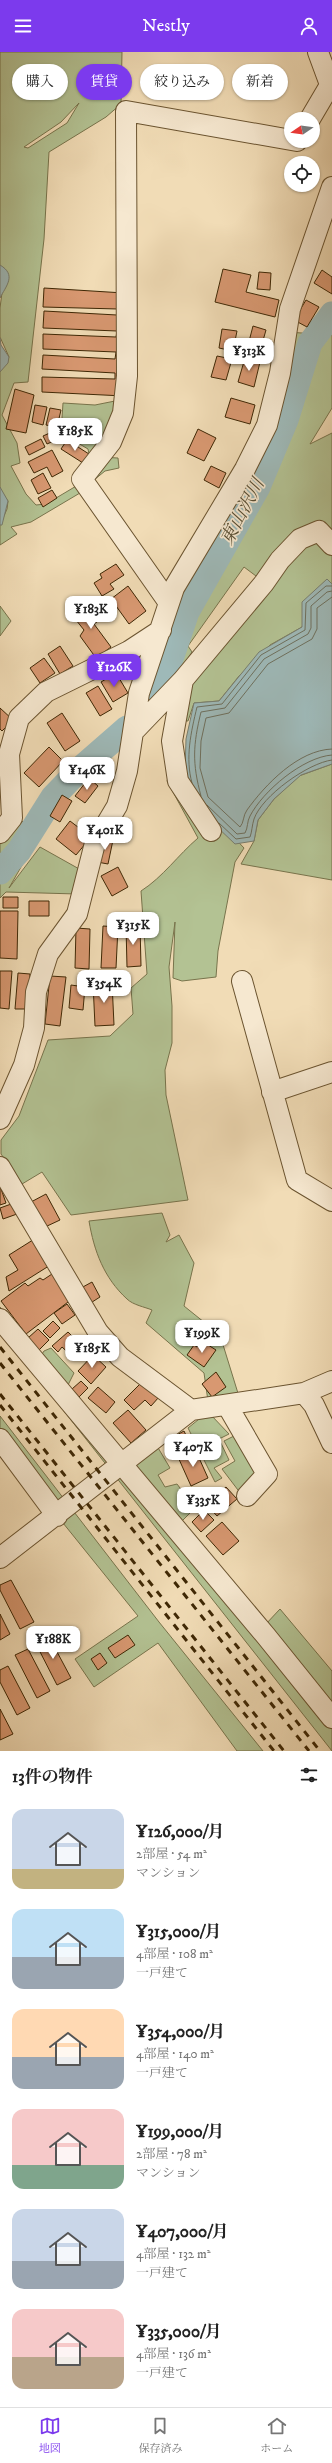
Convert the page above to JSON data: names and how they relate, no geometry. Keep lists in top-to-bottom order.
{
  "water": ["東山沢川"],
  "north": "left",
  "page": {
    "header": "Nestly",
    "chip": [
      "購入",
      "賃貸",
      "絞り込み",
      "新着"
    ],
    "price": [
      "¥313K",
      "¥185K",
      "¥183K",
      "¥126K",
      "¥146K",
      "¥401K",
      "¥315K",
      "¥354K",
      "¥199K",
      "¥185K",
      "¥407K",
      "¥335K",
      "¥188K"
    ],
    "heading": "13件の物件",
    "list": [
      {
        "name": "¥126,000/月",
        "note": "2部屋 · 54 m² · マンション"
      },
      {
        "name": "¥315,000/月",
        "note": "4部屋 · 108 m² · 一戸建て"
      },
      {
        "name": "¥354,000/月",
        "note": "4部屋 · 140 m² · 一戸建て"
      },
      {
        "name": "¥199,000/月",
        "note": "2部屋 · 78 m² · マンション"
      },
      {
        "name": "¥407,000/月",
        "note": "4部屋 · 132 m² · 一戸建て"
      },
      {
        "name": "¥335,000/月",
        "note": "4部屋 · 136 m² · 一戸建て"
      }
    ],
    "tabs": ["地図", "保存済み", "ホーム"]
  }
}
